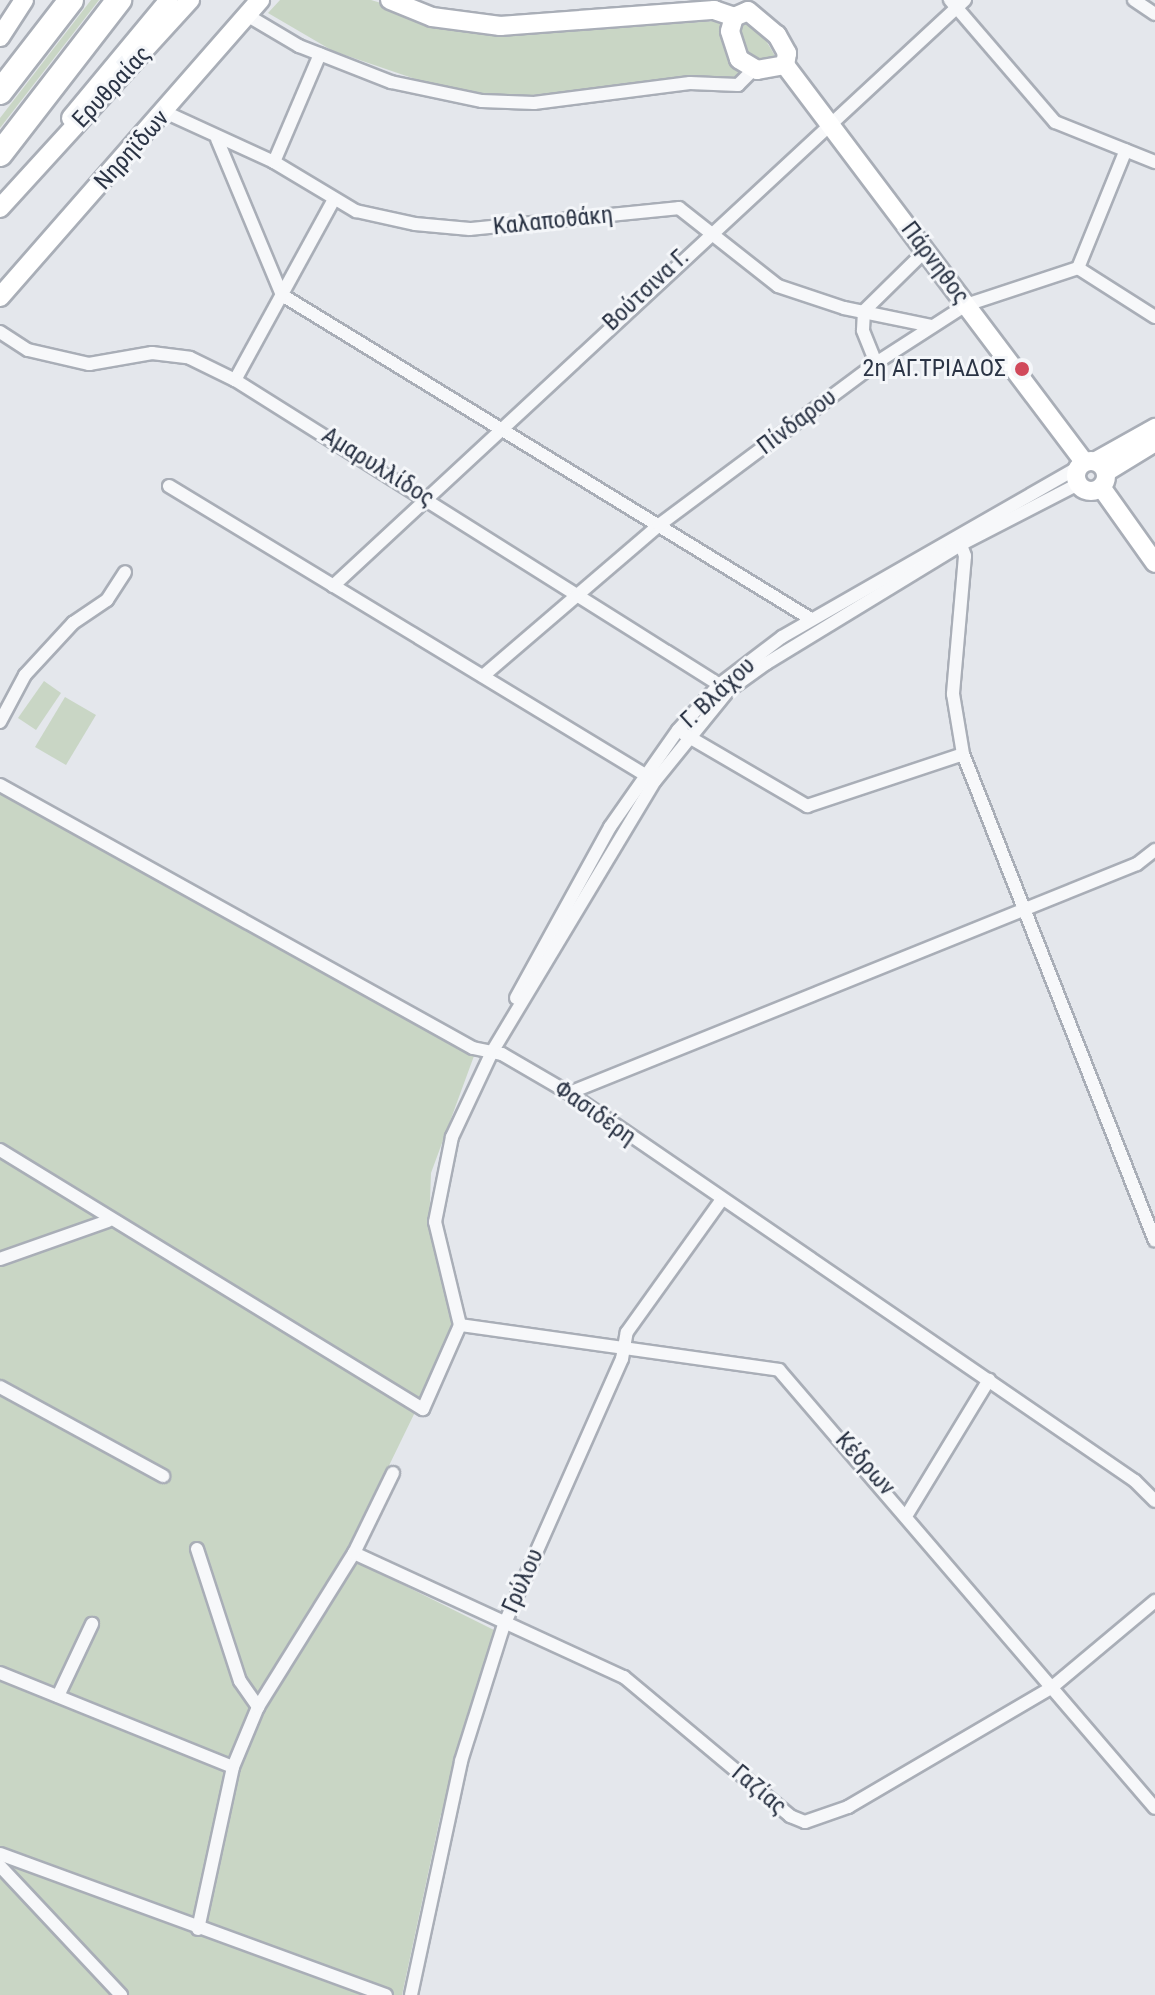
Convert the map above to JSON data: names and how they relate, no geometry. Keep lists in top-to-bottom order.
{
  "streets": {
    "street": [
      "Ερυθραίας",
      "Νηρηϊδων",
      "Καλαποθάκη",
      "Πάρνηθος",
      "Βούτσινα Γ.",
      "Πίνδαρου",
      "Αμαρυλλίδος",
      "Γ. Βλάχου",
      "Φασιδέρη",
      "Κέδρων",
      "Γρύλου",
      "Γαζίας"
    ]
  },
  "crossings": [
    ["Νηρηϊδων", "Καλαποθάκη"],
    ["Καλαποθάκη", "Βούτσινα Γ."],
    ["Καλαποθάκη", "Πίνδαρου"],
    ["Πάρνηθος", "Βούτσινα Γ."],
    ["Πάρνηθος", "Πίνδαρου"],
    ["Πάρνηθος", "Γ. Βλάχου"],
    ["Βούτσινα Γ.", "Αμαρυλλίδος"],
    ["Πίνδαρου", "Αμαρυλλίδος"],
    ["Αμαρυλλίδος", "Γ. Βλάχου"],
    ["Γ. Βλάχου", "Φασιδέρη"],
    ["Γ. Βλάχου", "Κέδρων"],
    ["Φασιδέρη", "Γρύλου"],
    ["Κέδρων", "Γρύλου"],
    ["Κέδρων", "Γαζίας"],
    ["Γρύλου", "Γαζίας"]
  ],
  "places": ["2η ΑΓ.ΤΡΙΑΔΟΣ"]
}
